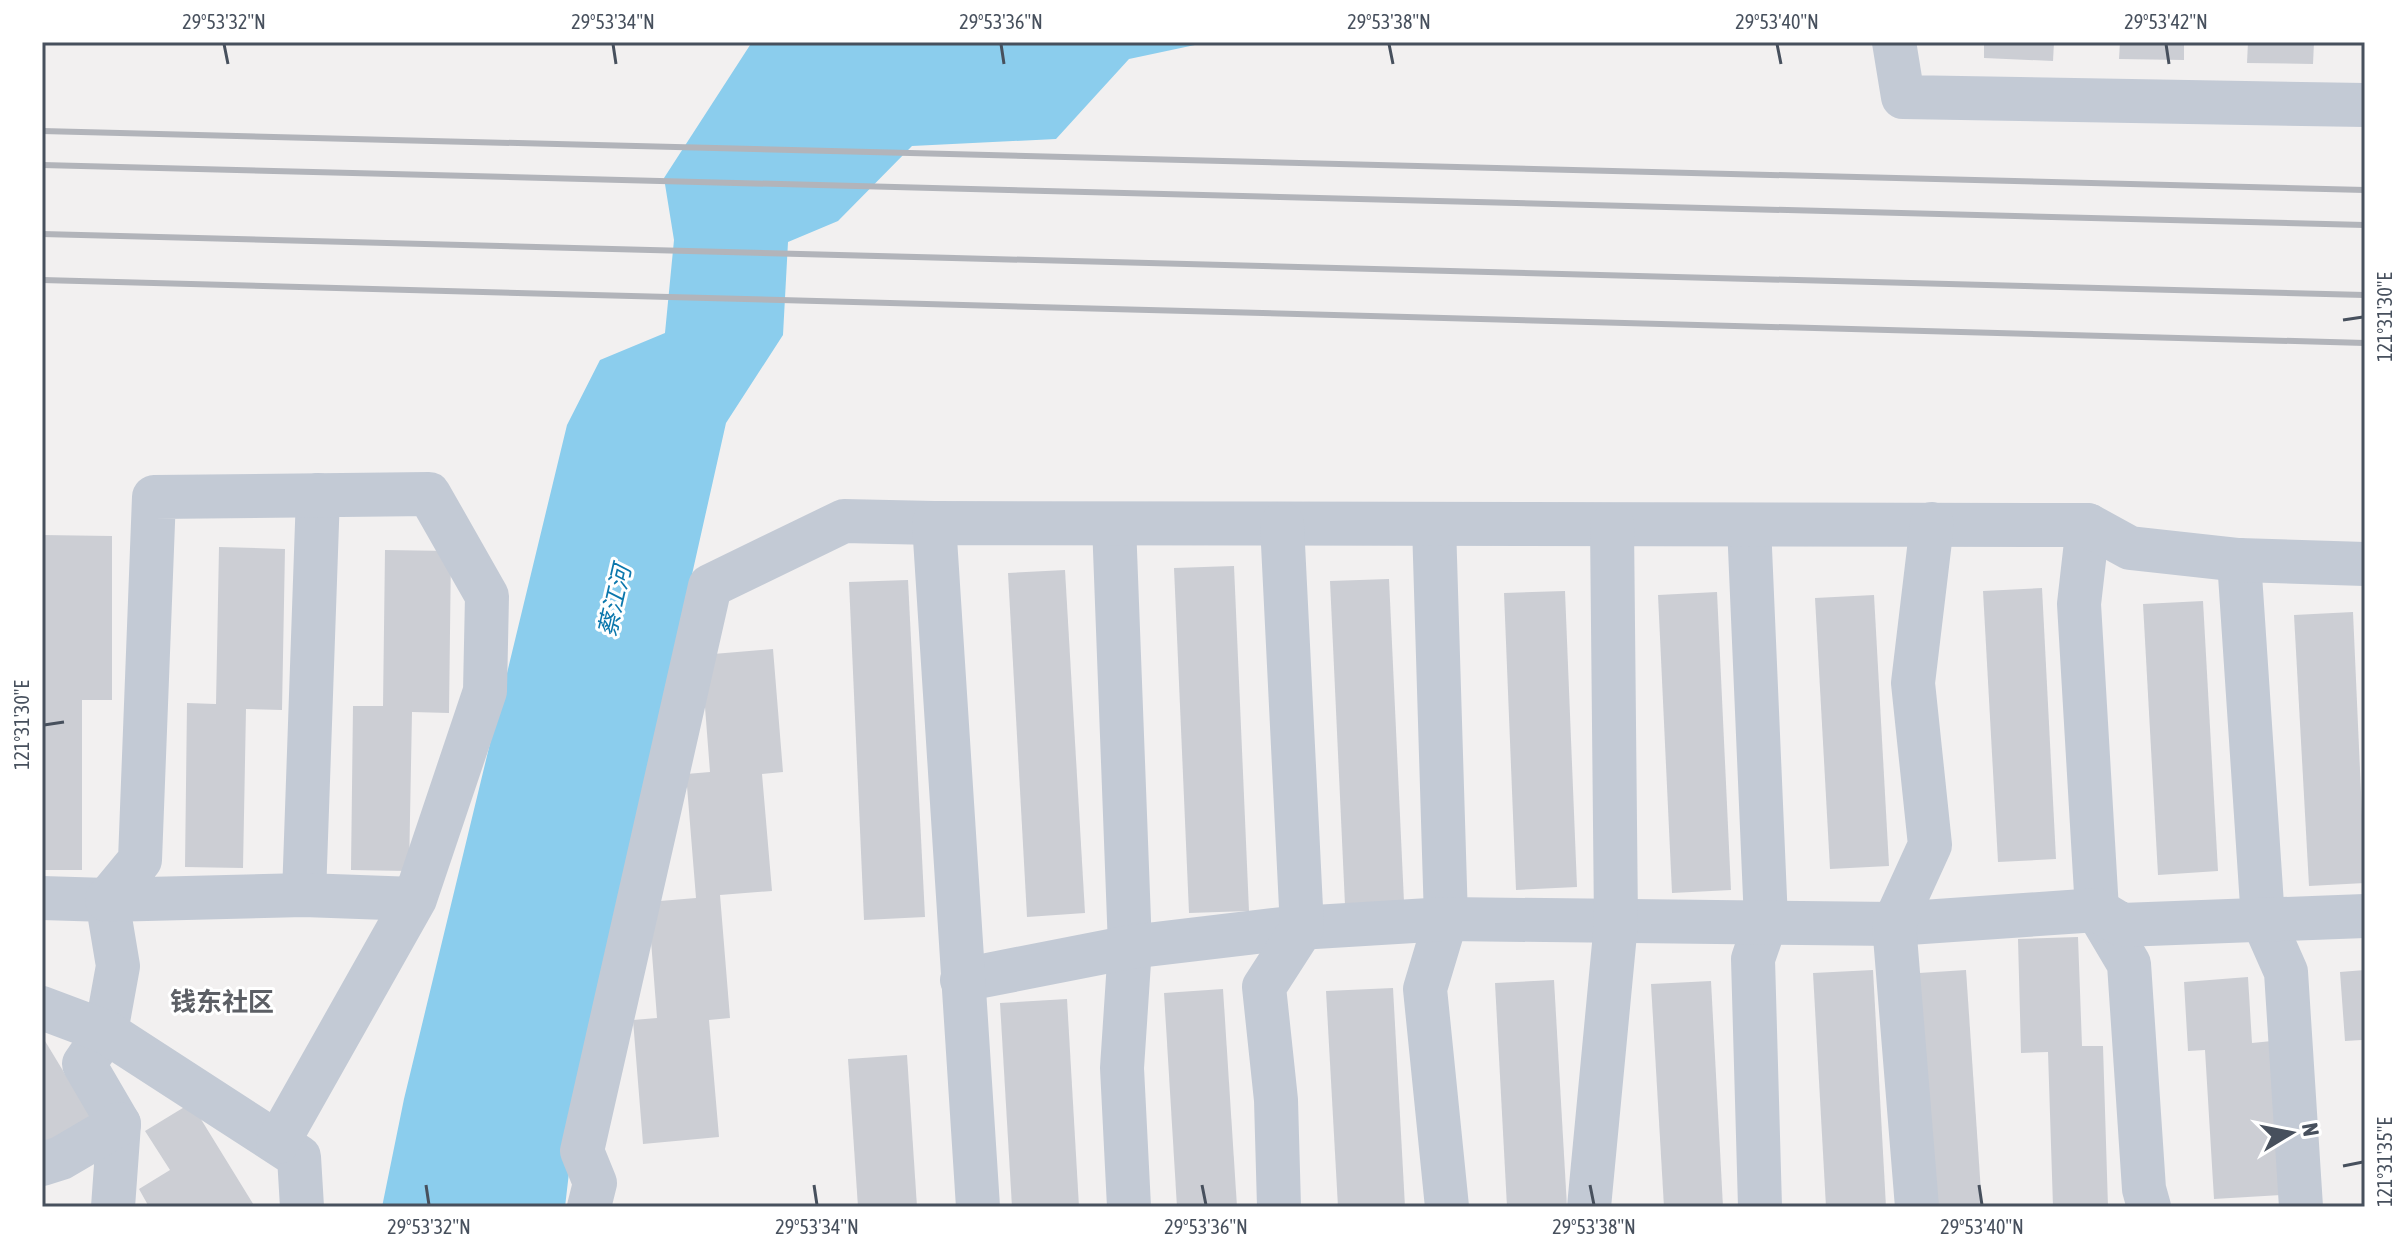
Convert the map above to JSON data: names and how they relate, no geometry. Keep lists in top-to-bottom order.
{
  "districts": ["钱东社区"],
  "water": ["蔡江河"],
  "north": "right",
  "coordinates": [
    "29°53'32\"N",
    "29°53'34\"N",
    "29°53'36\"N",
    "29°53'38\"N",
    "29°53'40\"N",
    "29°53'42\"N",
    "121°31'30\"E",
    "121°31'35\"E"
  ]
}
